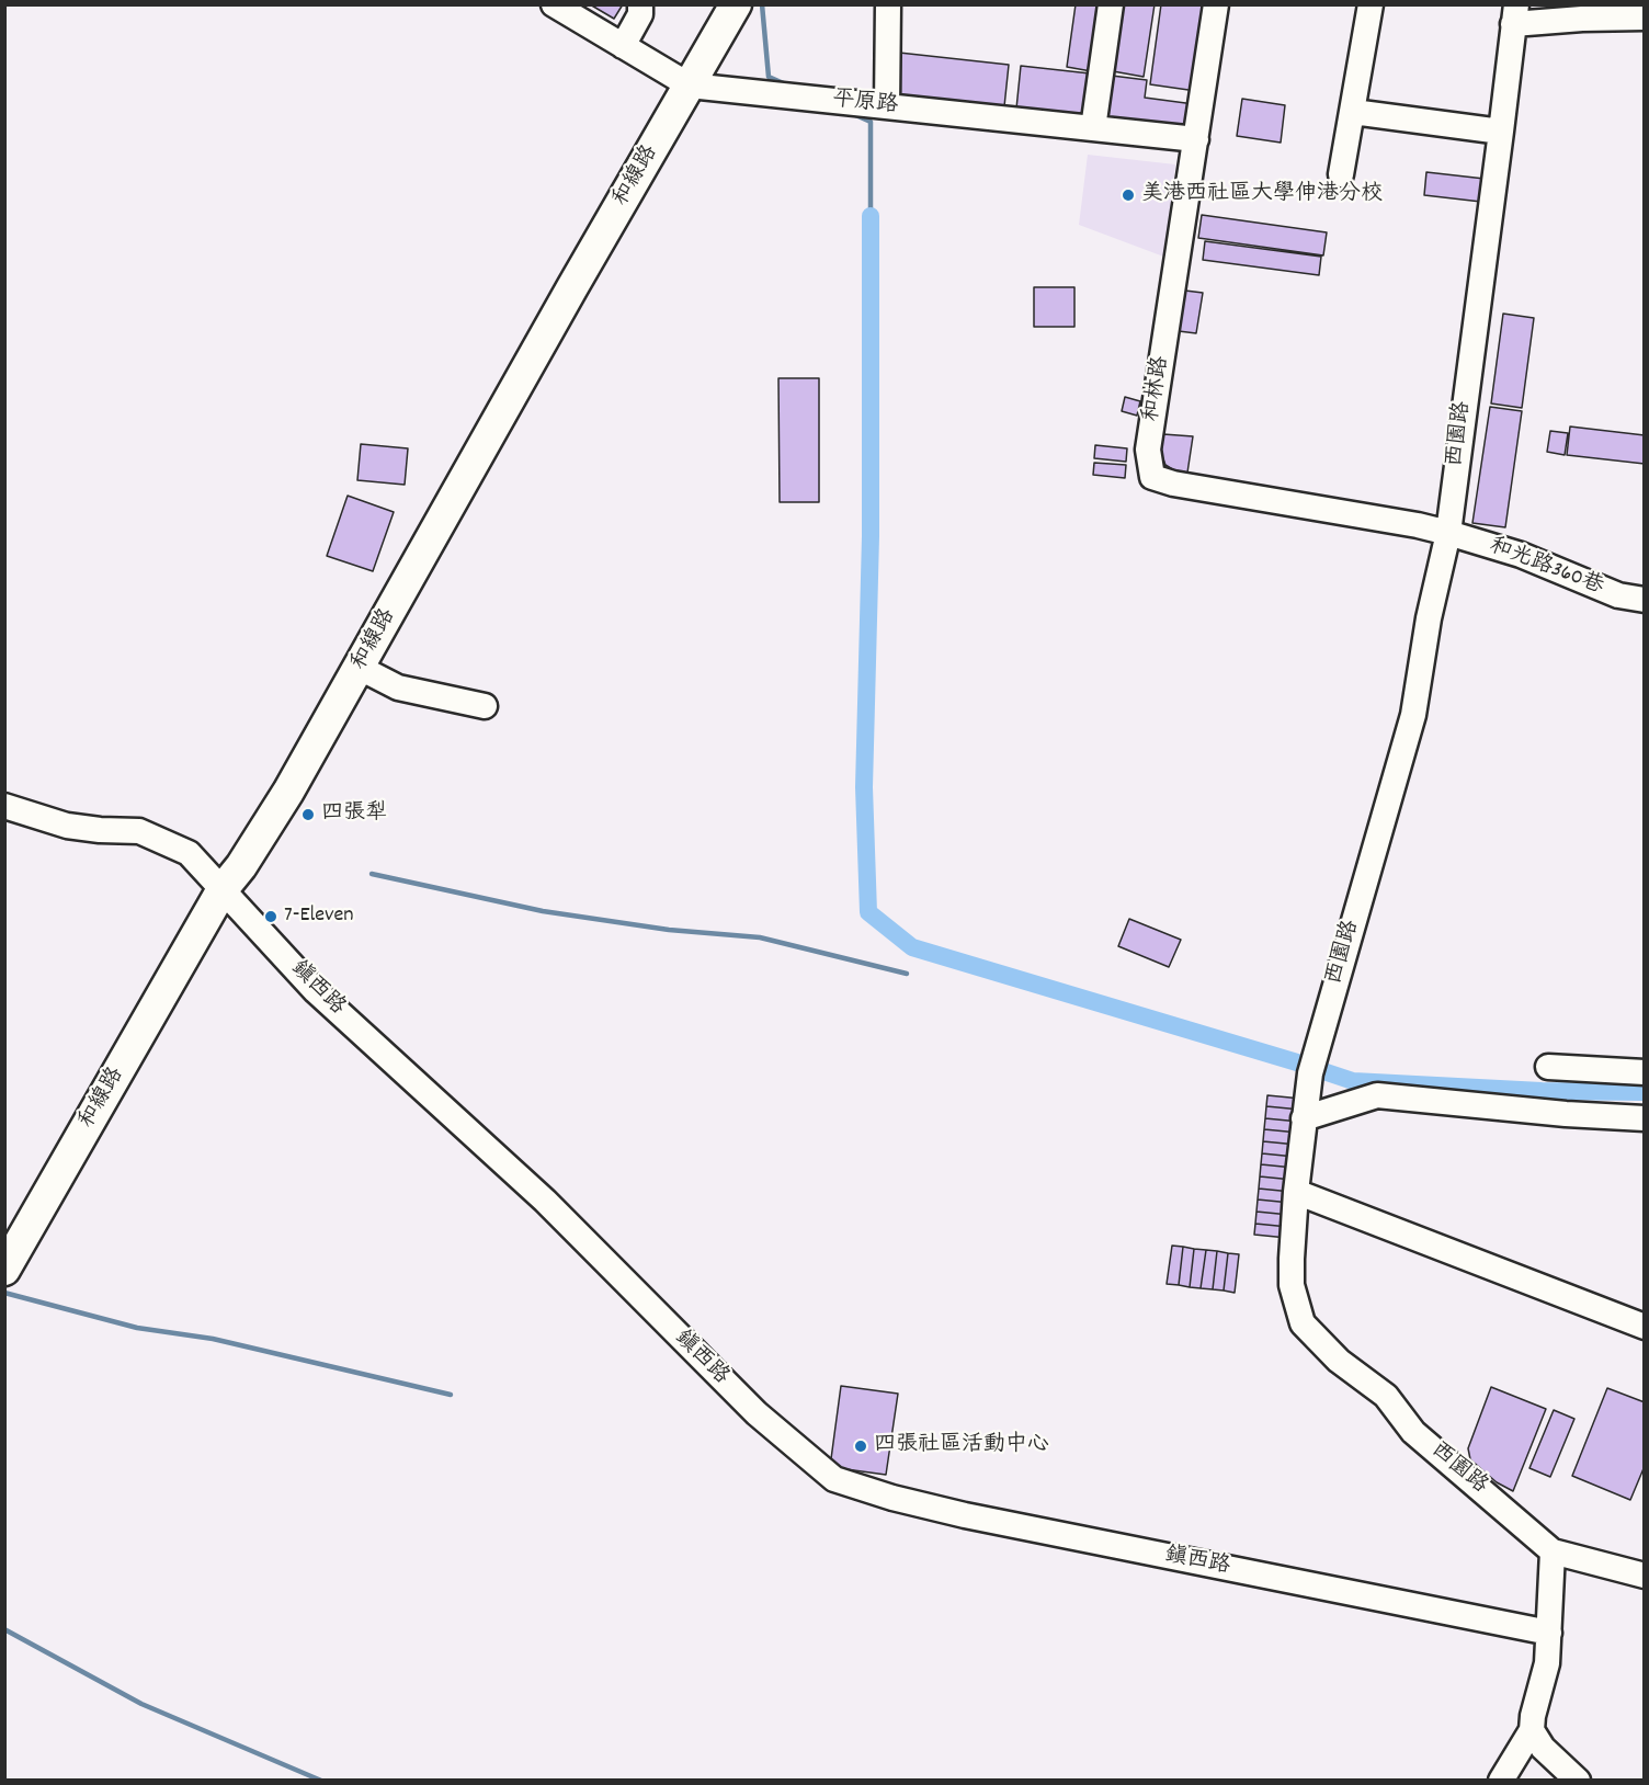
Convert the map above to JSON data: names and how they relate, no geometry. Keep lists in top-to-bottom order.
{
  "streets": {
    "main road": ["和線路"],
    "street": [
      "平原路",
      "和林路",
      "西園路",
      "和光路360巷",
      "鎮西路"
    ]
  },
  "crossings": [
    ["平原路", "和線路"],
    ["平原路", "和林路"],
    ["和線路", "鎮西路"],
    ["和林路", "西園路"],
    ["和林路", "和光路360巷"],
    ["西園路", "和光路360巷"]
  ],
  "places": [
    "美港西社區大學伸港分校",
    "四張犁",
    "7-Eleven",
    "四張社區活動中心"
  ]
}
